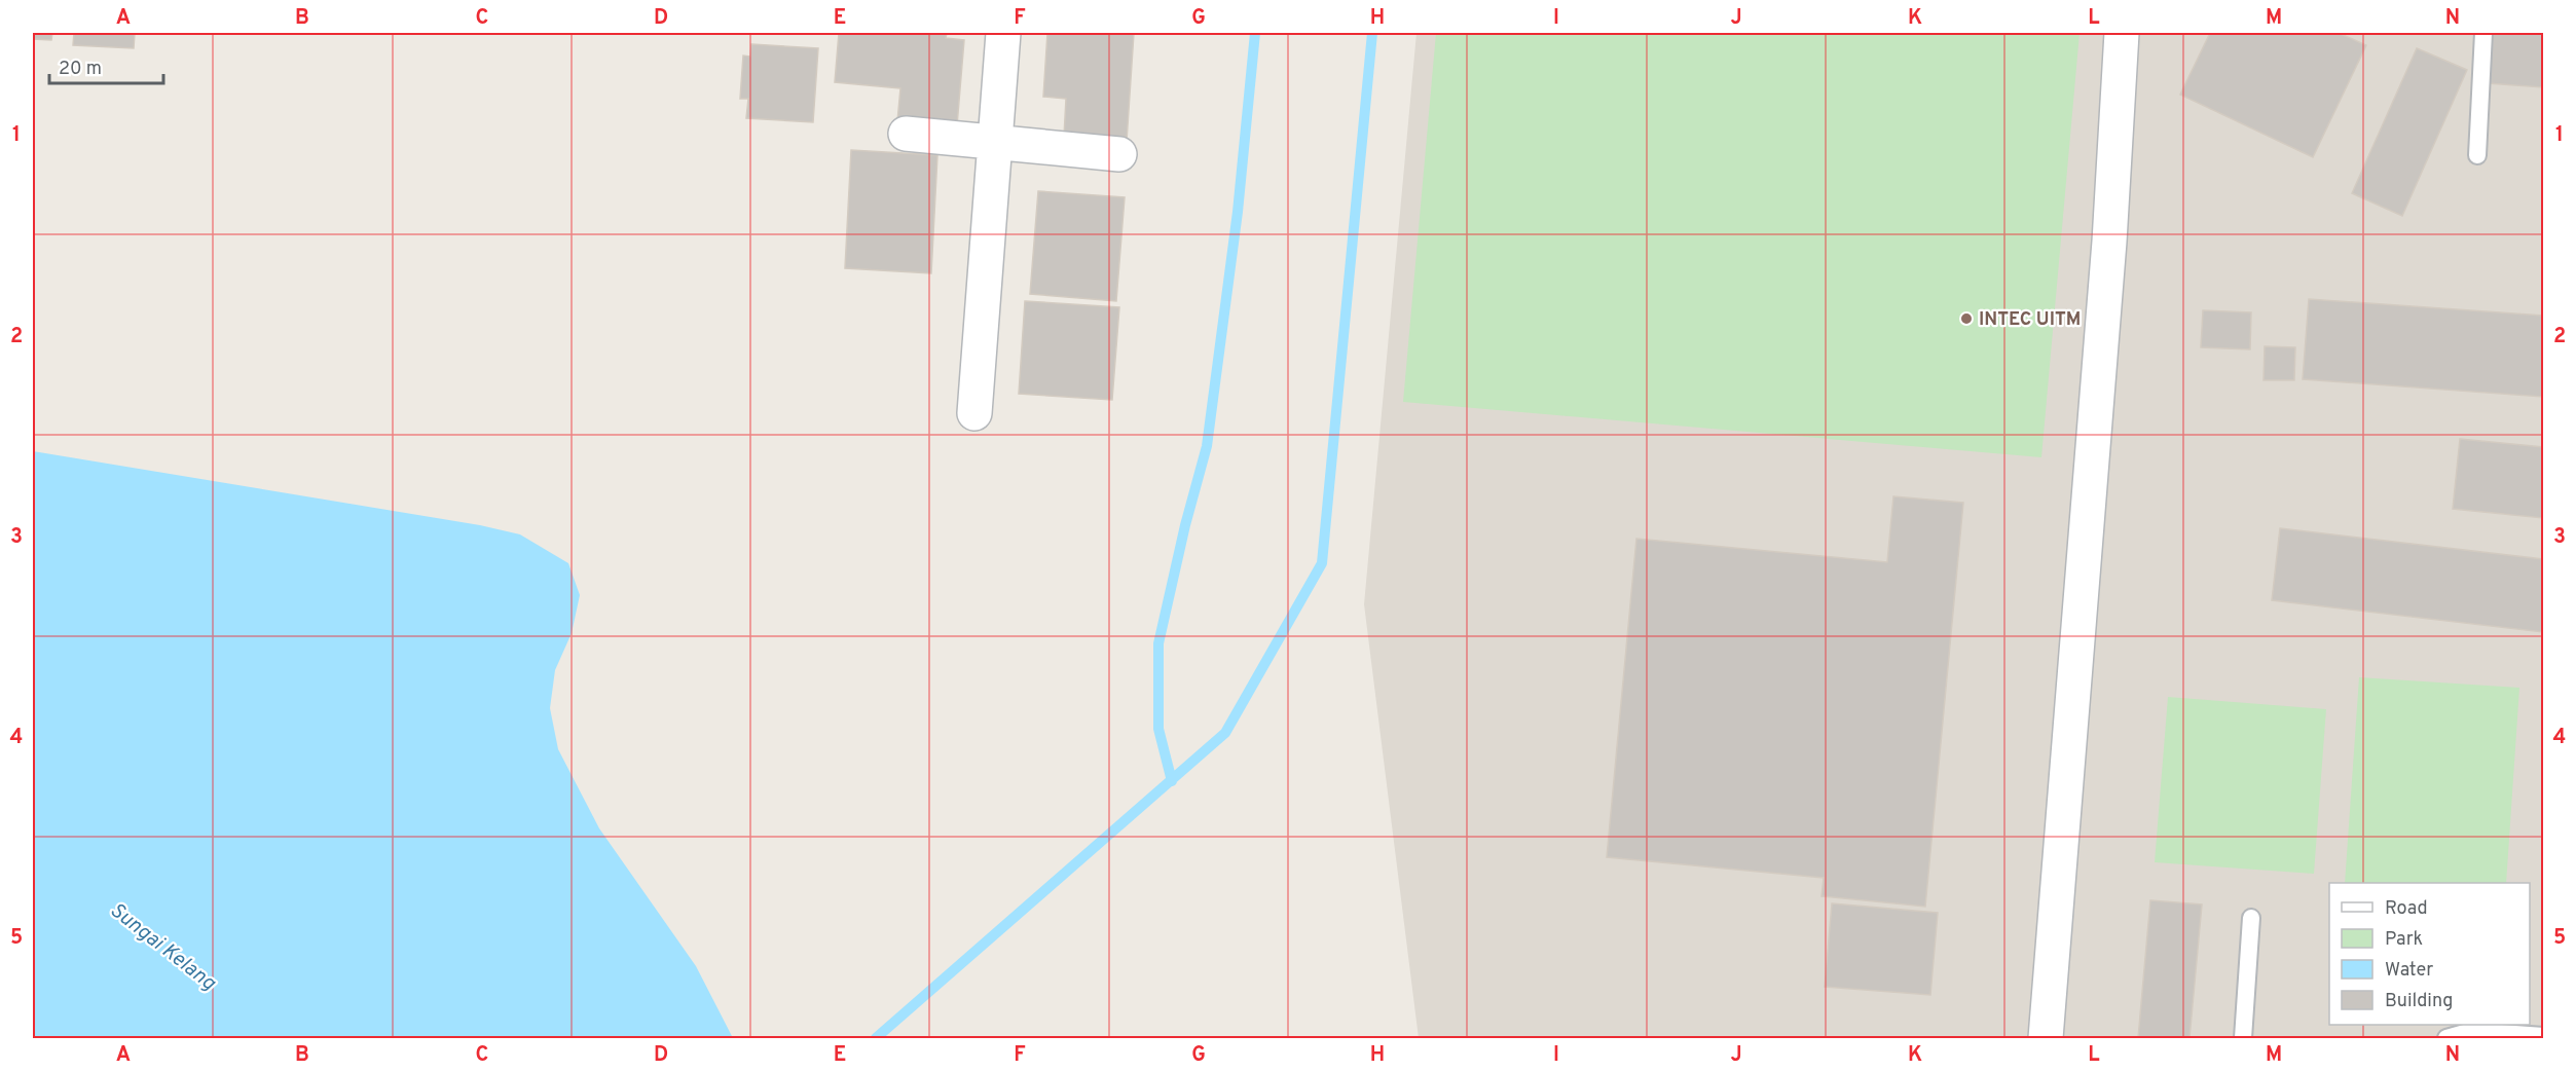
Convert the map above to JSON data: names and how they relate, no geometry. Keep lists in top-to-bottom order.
{
  "water": ["Sungai Kelang"],
  "places": ["INTEC UITM"],
  "legend": [
    "Road",
    "Park",
    "Water",
    "Building"
  ],
  "scale_bar": "20 m",
  "grid": {
    "columns": [
      "A",
      "B",
      "C",
      "D",
      "E",
      "F",
      "G",
      "H",
      "I",
      "J",
      "K",
      "L",
      "M",
      "N"
    ],
    "rows": [
      "1",
      "2",
      "3",
      "4",
      "5"
    ]
  }
}
